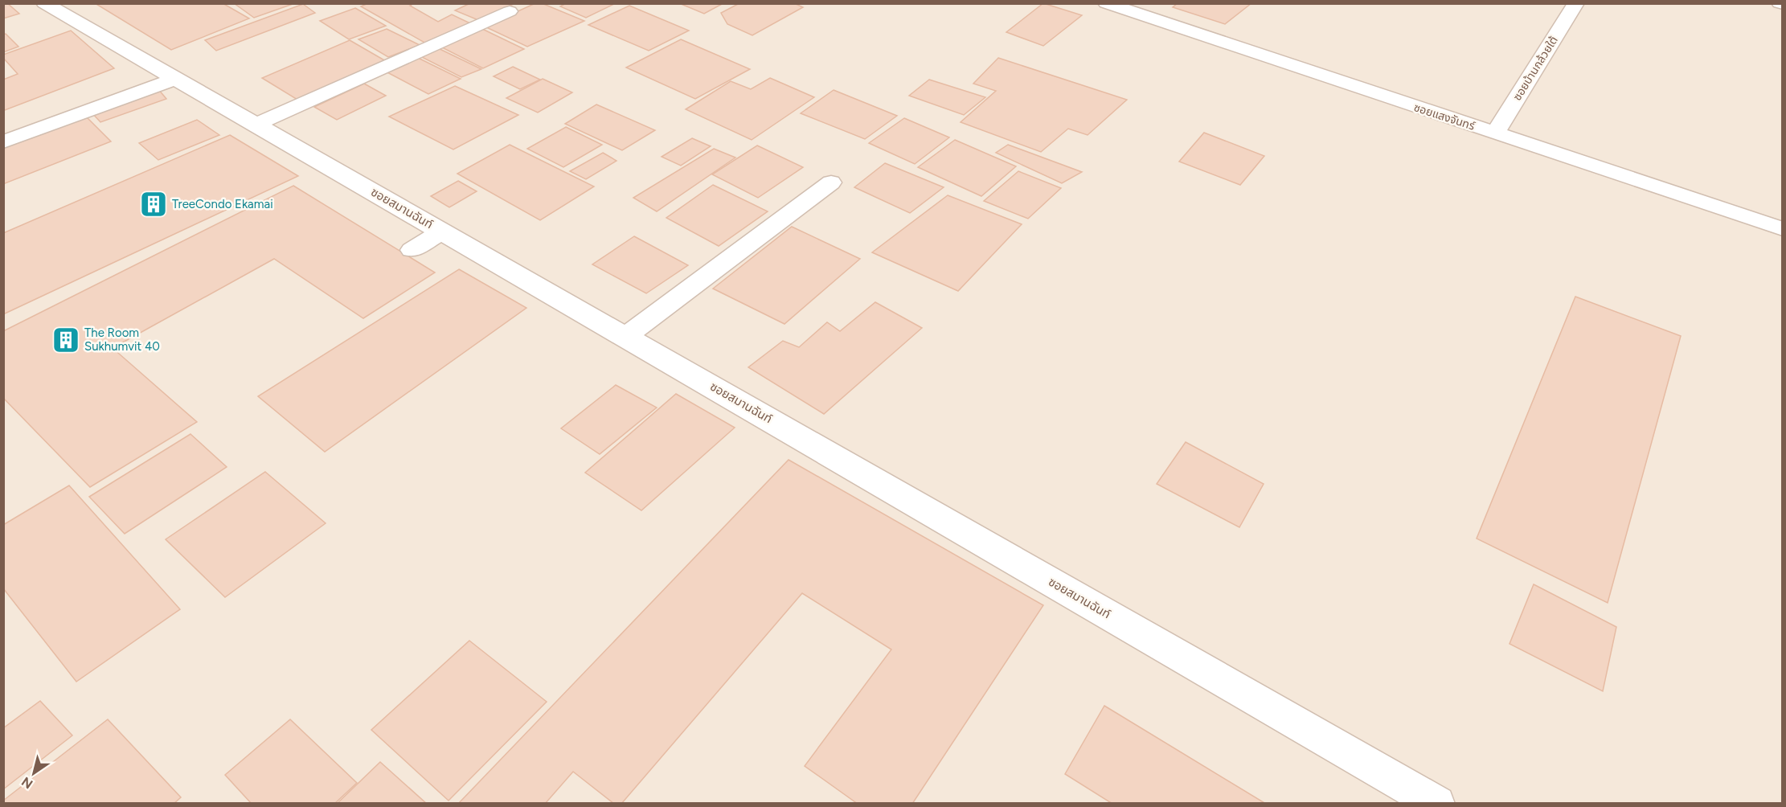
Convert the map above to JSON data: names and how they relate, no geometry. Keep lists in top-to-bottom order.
{
  "streets": {
    "street": ["ซอยบ้านกล้วยใต้", "ซอยแสงจันทร์", "ซอยสมานฉันท์"]
  },
  "crossings": [
    ["ซอยบ้านกล้วยใต้", "ซอยแสงจันทร์"]
  ],
  "places": {
    "building": ["TreeCondo Ekamai", "The Room Sukhumvit 40"]
  },
  "north": "bottom left"
}
